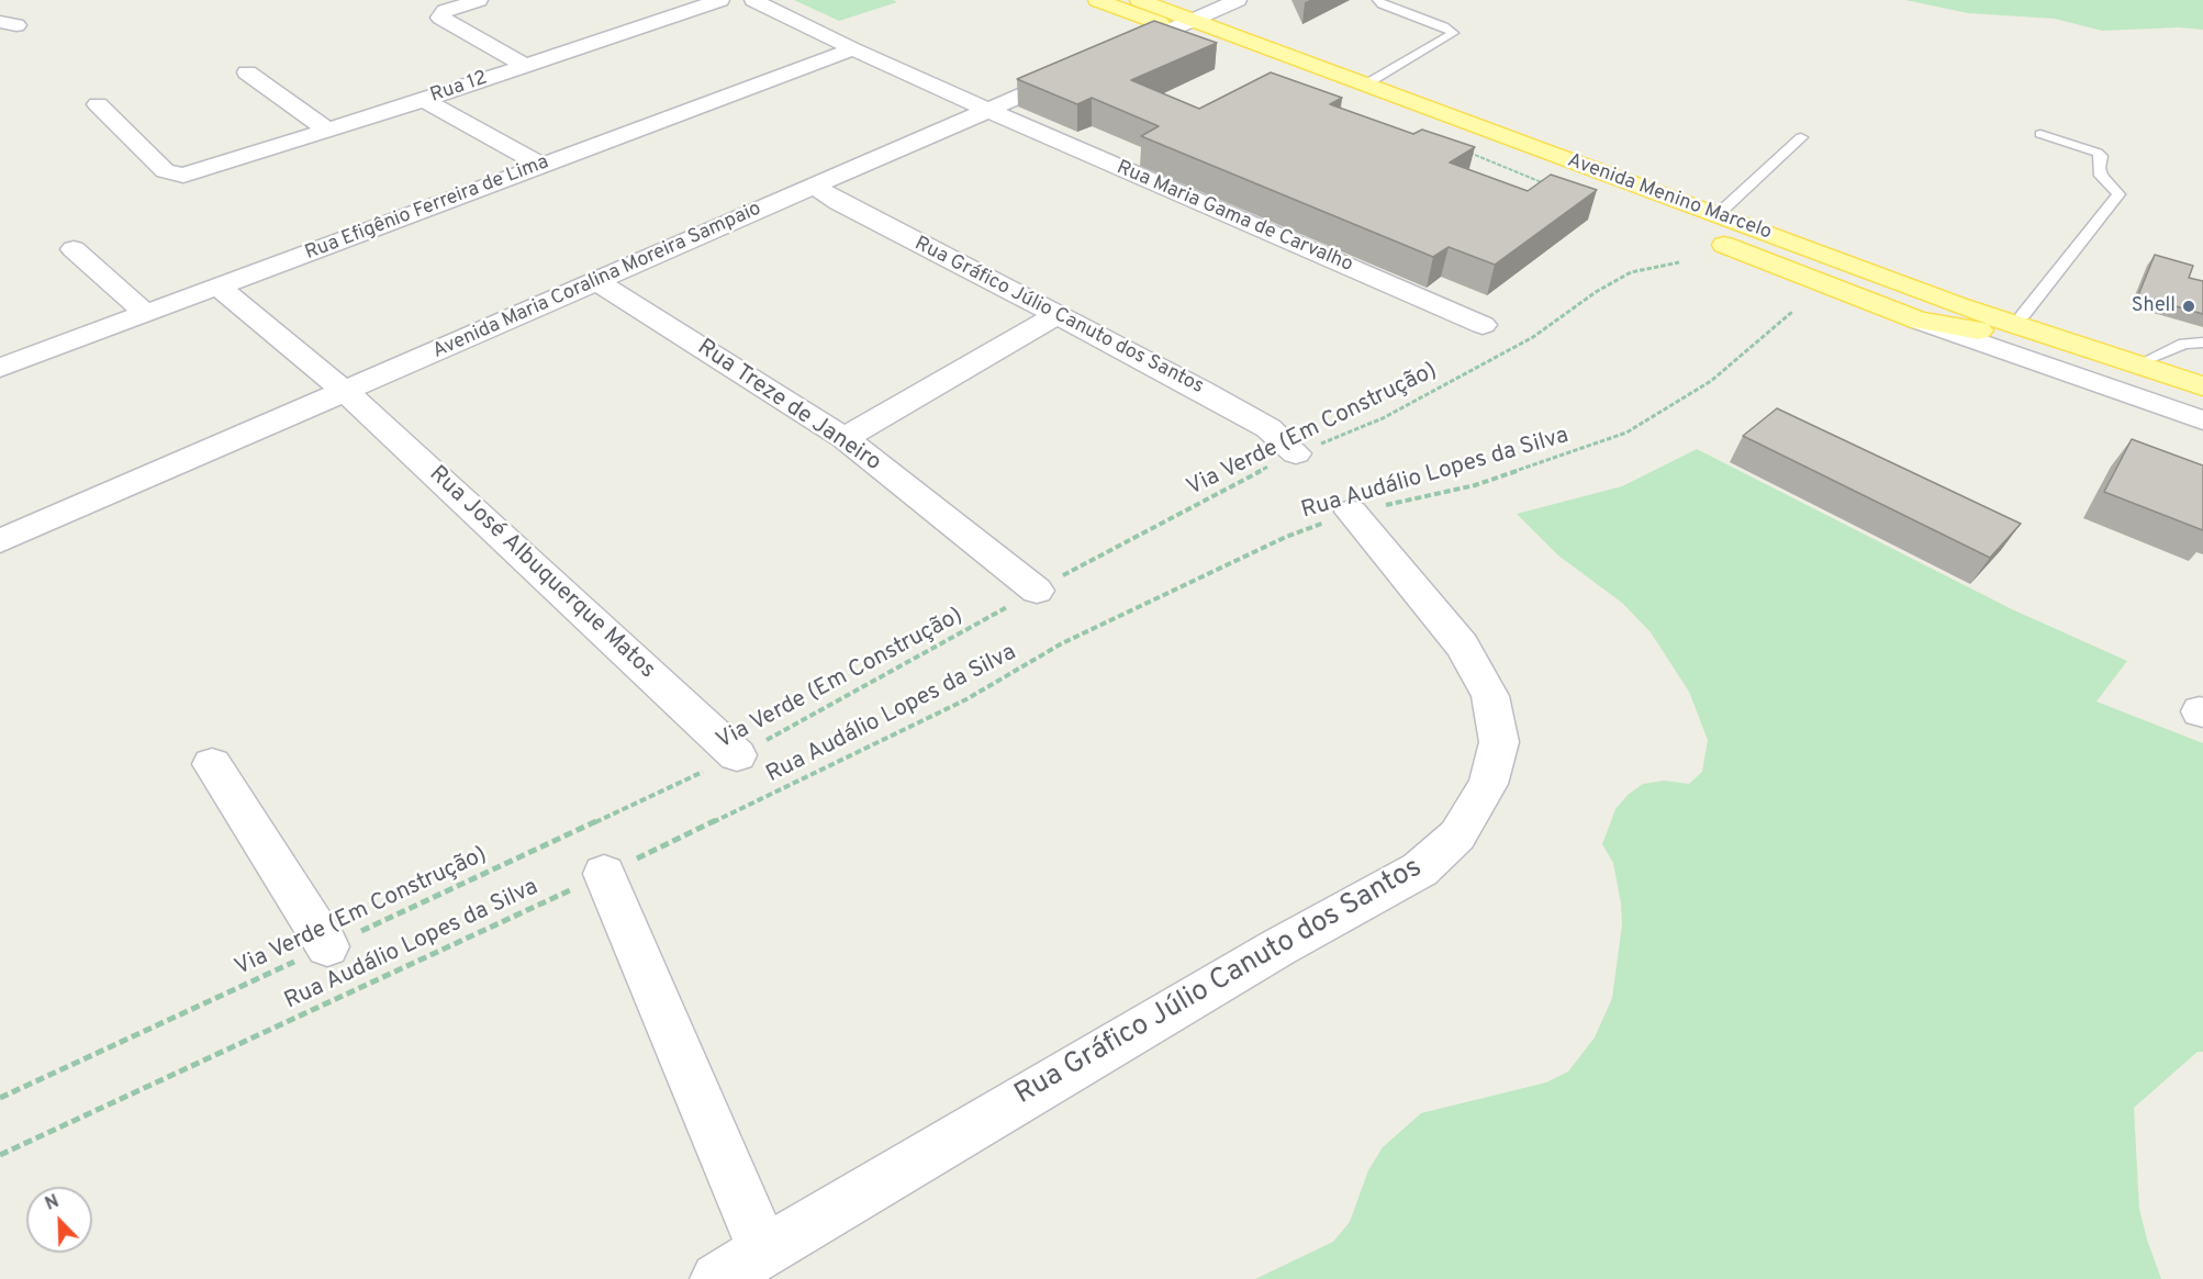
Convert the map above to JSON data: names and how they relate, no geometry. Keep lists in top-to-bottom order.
{
  "streets": {
    "main road": ["Avenida Menino Marcelo"],
    "street": [
      "Rua 12",
      "Rua Efigênio Ferreira de Lima",
      "Rua Maria Gama de Carvalho",
      "Avenida Maria Coralina Moreira Sampaio",
      "Rua Gráfico Júlio Canuto dos Santos",
      "Rua Treze de Janeiro",
      "Rua José Albuquerque Matos"
    ],
    "path": ["Via Verde (Em Construção)", "Rua Audálio Lopes da Silva"]
  },
  "crossings": [
    ["Rua Efigênio Ferreira de Lima", "Rua Maria Gama de Carvalho"],
    ["Rua Efigênio Ferreira de Lima", "Rua José Albuquerque Matos"],
    ["Rua Maria Gama de Carvalho", "Avenida Maria Coralina Moreira Sampaio"],
    ["Avenida Maria Coralina Moreira Sampaio", "Rua Gráfico Júlio Canuto dos Santos"],
    ["Avenida Maria Coralina Moreira Sampaio", "Rua Treze de Janeiro"],
    ["Avenida Maria Coralina Moreira Sampaio", "Rua José Albuquerque Matos"],
    ["Rua Gráfico Júlio Canuto dos Santos", "Via Verde (Em Construção)"],
    ["Rua Gráfico Júlio Canuto dos Santos", "Rua Audálio Lopes da Silva"],
    ["Rua Treze de Janeiro", "Via Verde (Em Construção)"],
    ["Via Verde (Em Construção)", "Rua José Albuquerque Matos"]
  ],
  "places": ["Shell"],
  "north": "top left"
}
